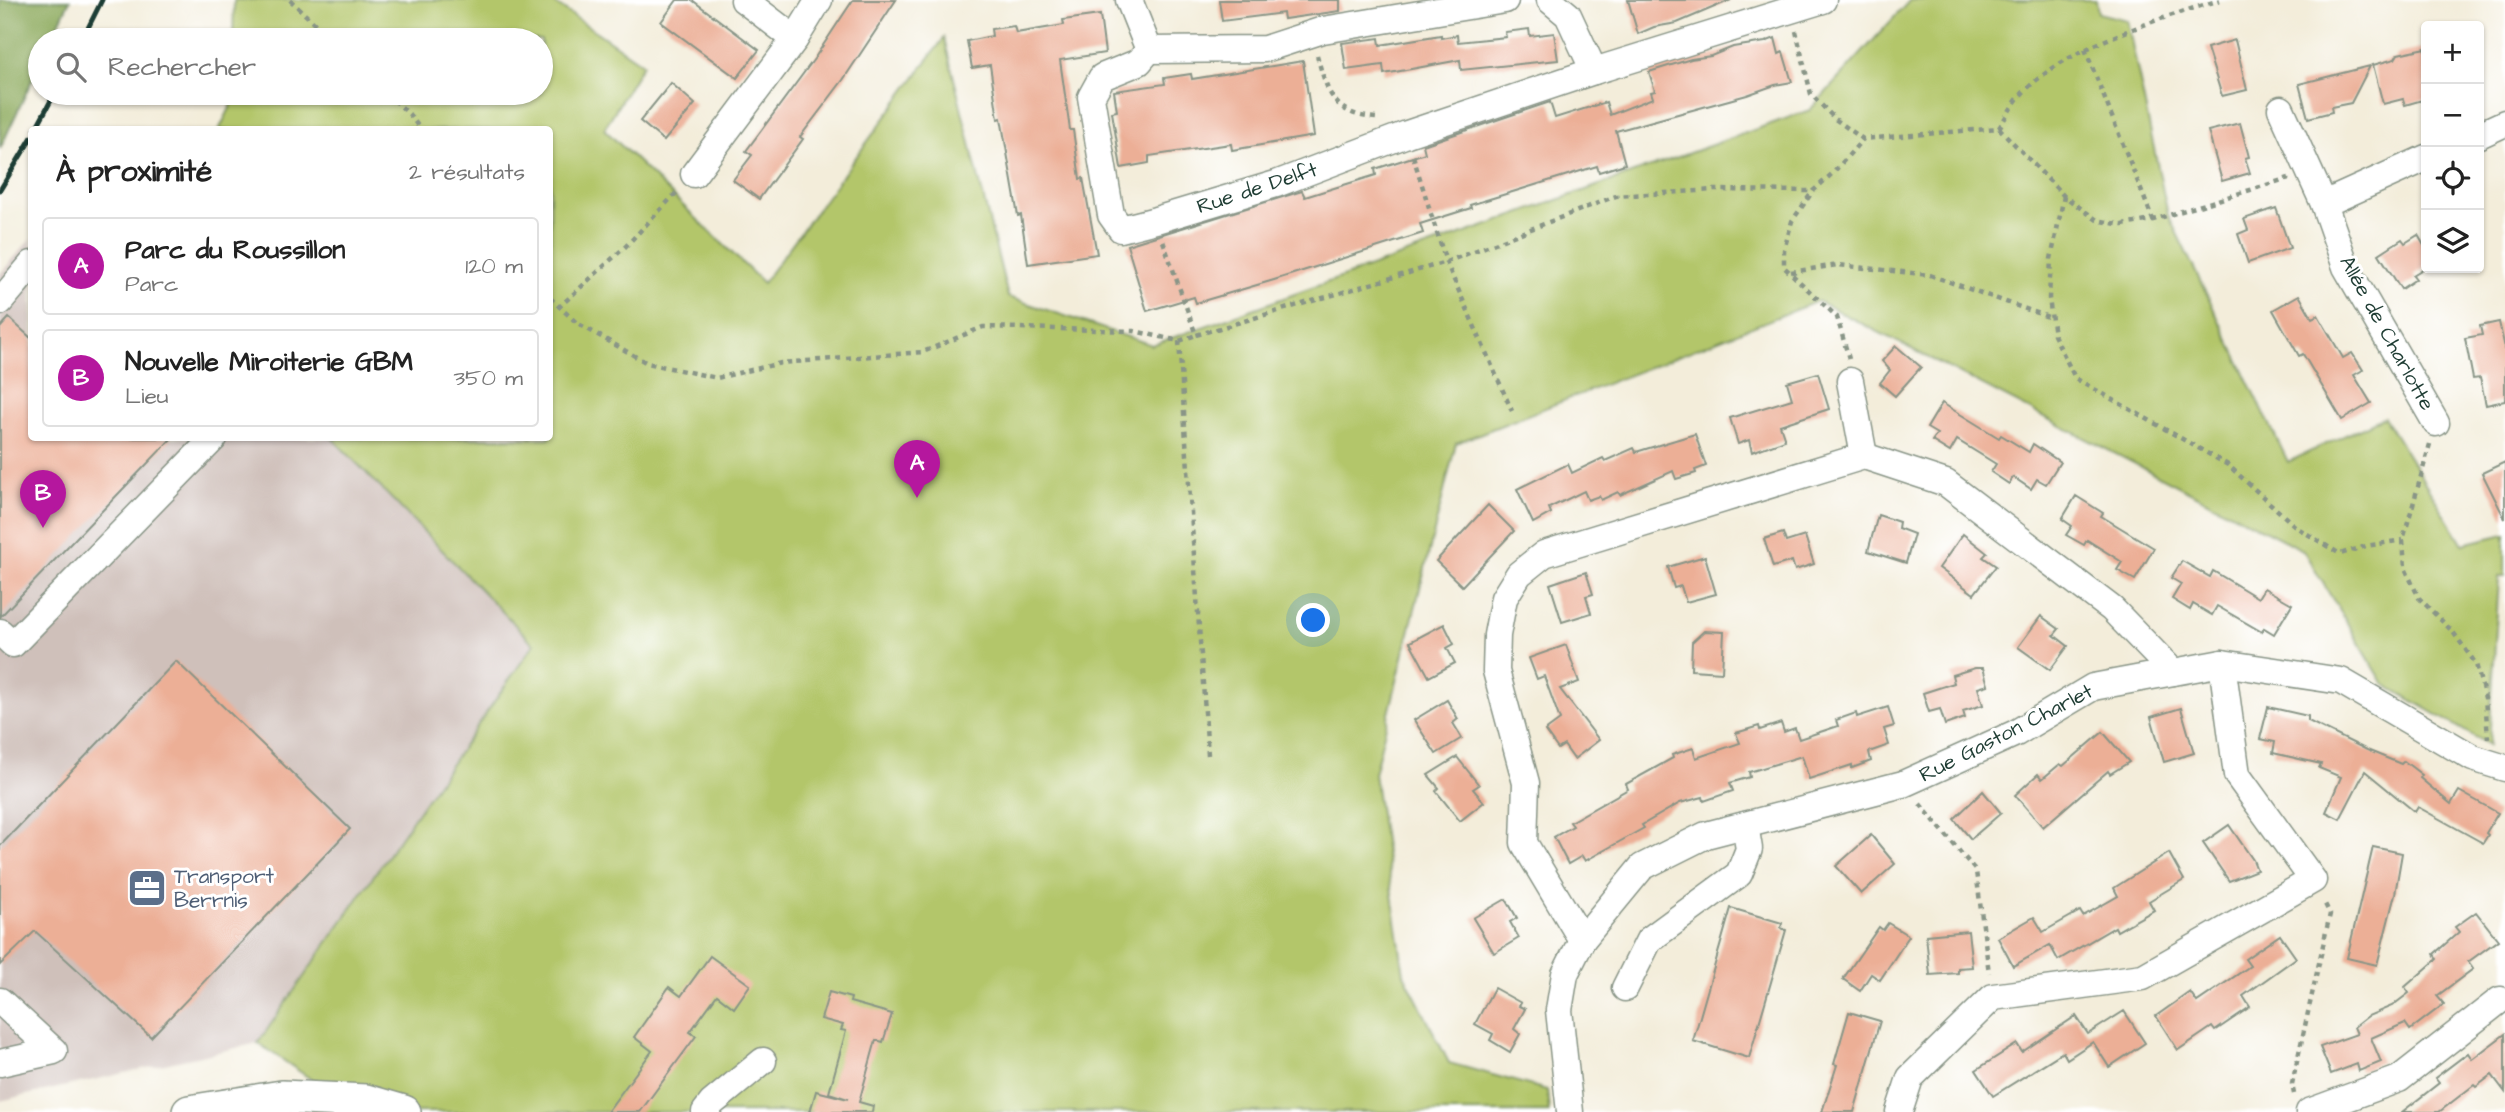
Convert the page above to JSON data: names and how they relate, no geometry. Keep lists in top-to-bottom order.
{
  "streets": {
    "street": ["Rue de Delft", "Allée de Charlotte", "Rue Gaston Charlet"]
  },
  "places": {
    "office": ["Transport Berrnis"]
  },
  "page": {
    "map_buttons": ["+", "−"],
    "search": "Rechercher",
    "heading": ["À proximité", "2 résultats"],
    "list": [
      {
        "mark": "A",
        "name": "Parc du Roussillon",
        "note": "Parc",
        "value": "120 m"
      },
      {
        "mark": "B",
        "name": "Nouvelle Miroiterie GBM",
        "note": "Lieu",
        "value": "350 m"
      }
    ],
    "pins": ["A", "B"]
  }
}
